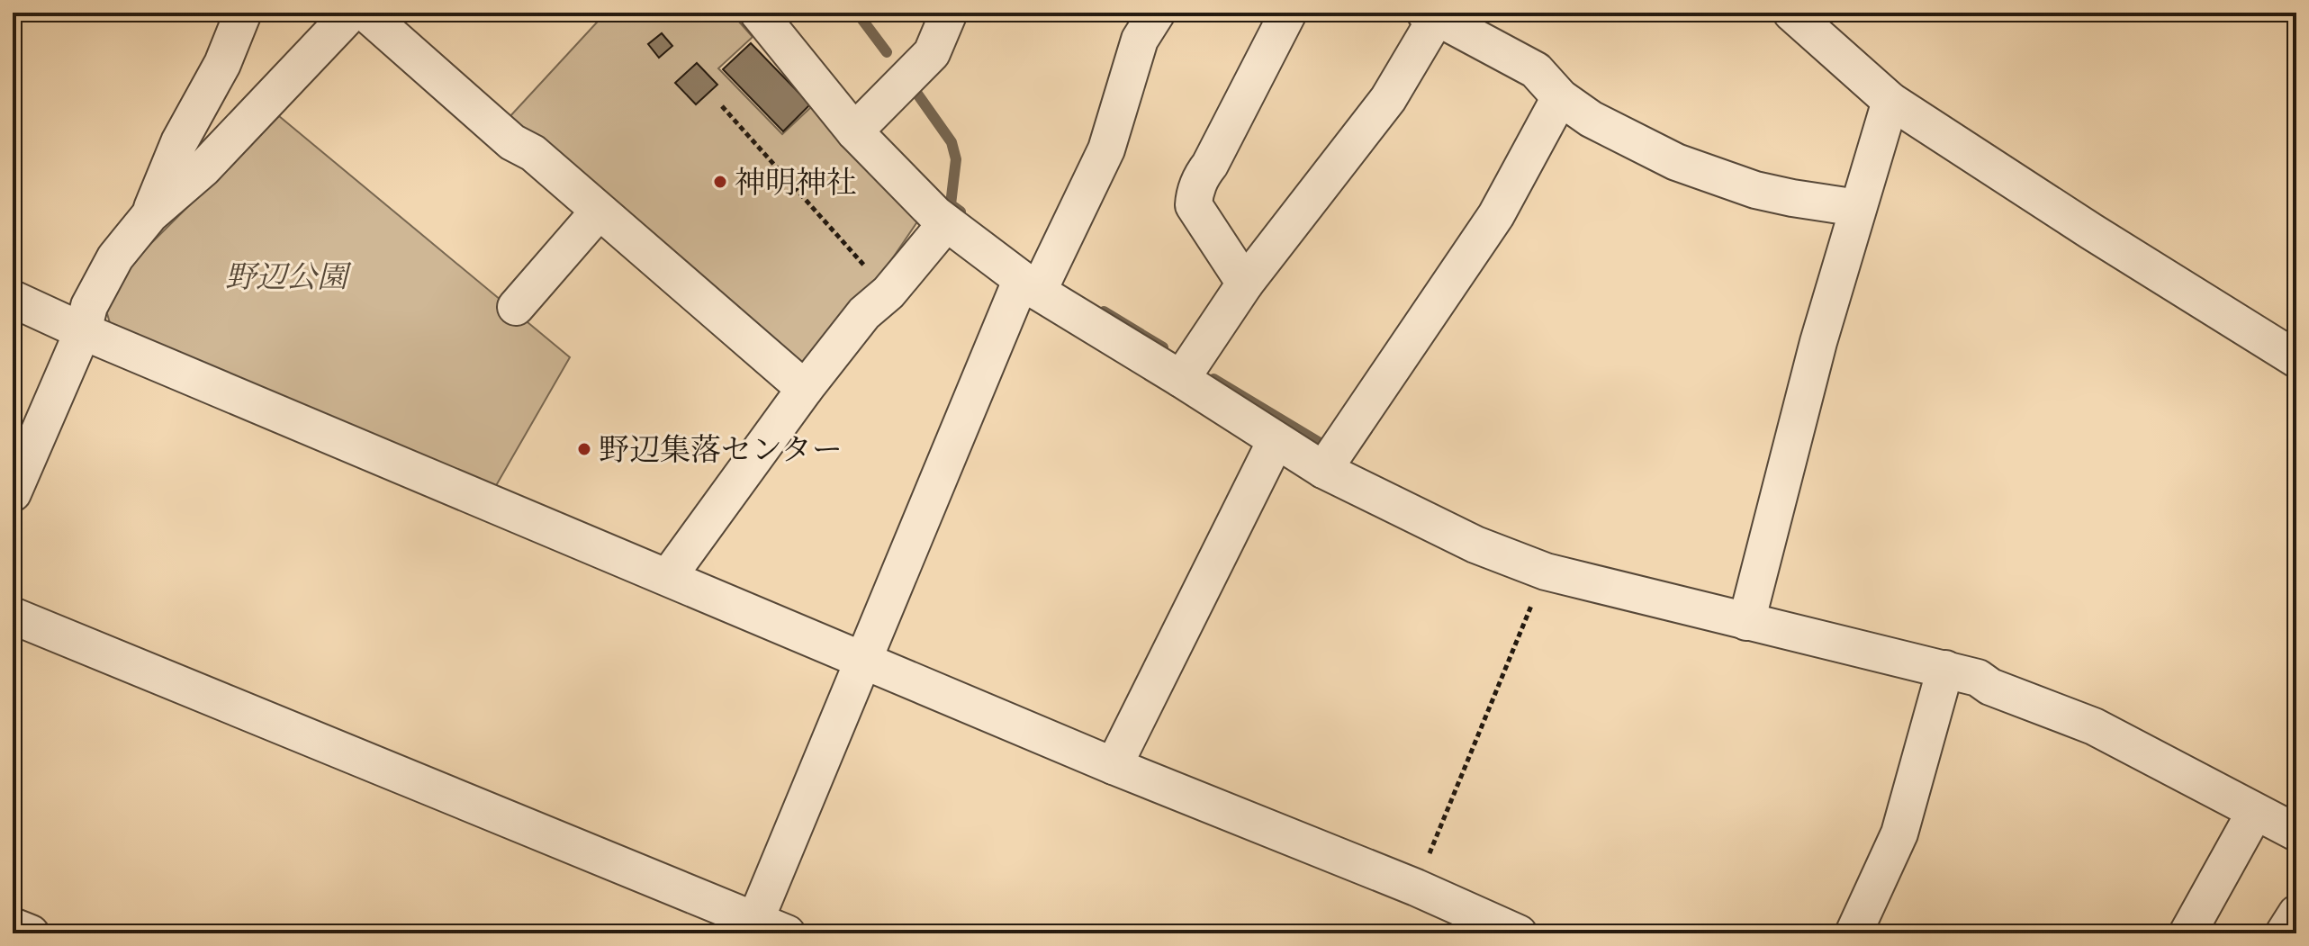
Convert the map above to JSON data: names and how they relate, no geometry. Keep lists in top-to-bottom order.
{
  "parks": ["野辺公園"],
  "places": ["神明神社", "野辺集落センター"]
}
